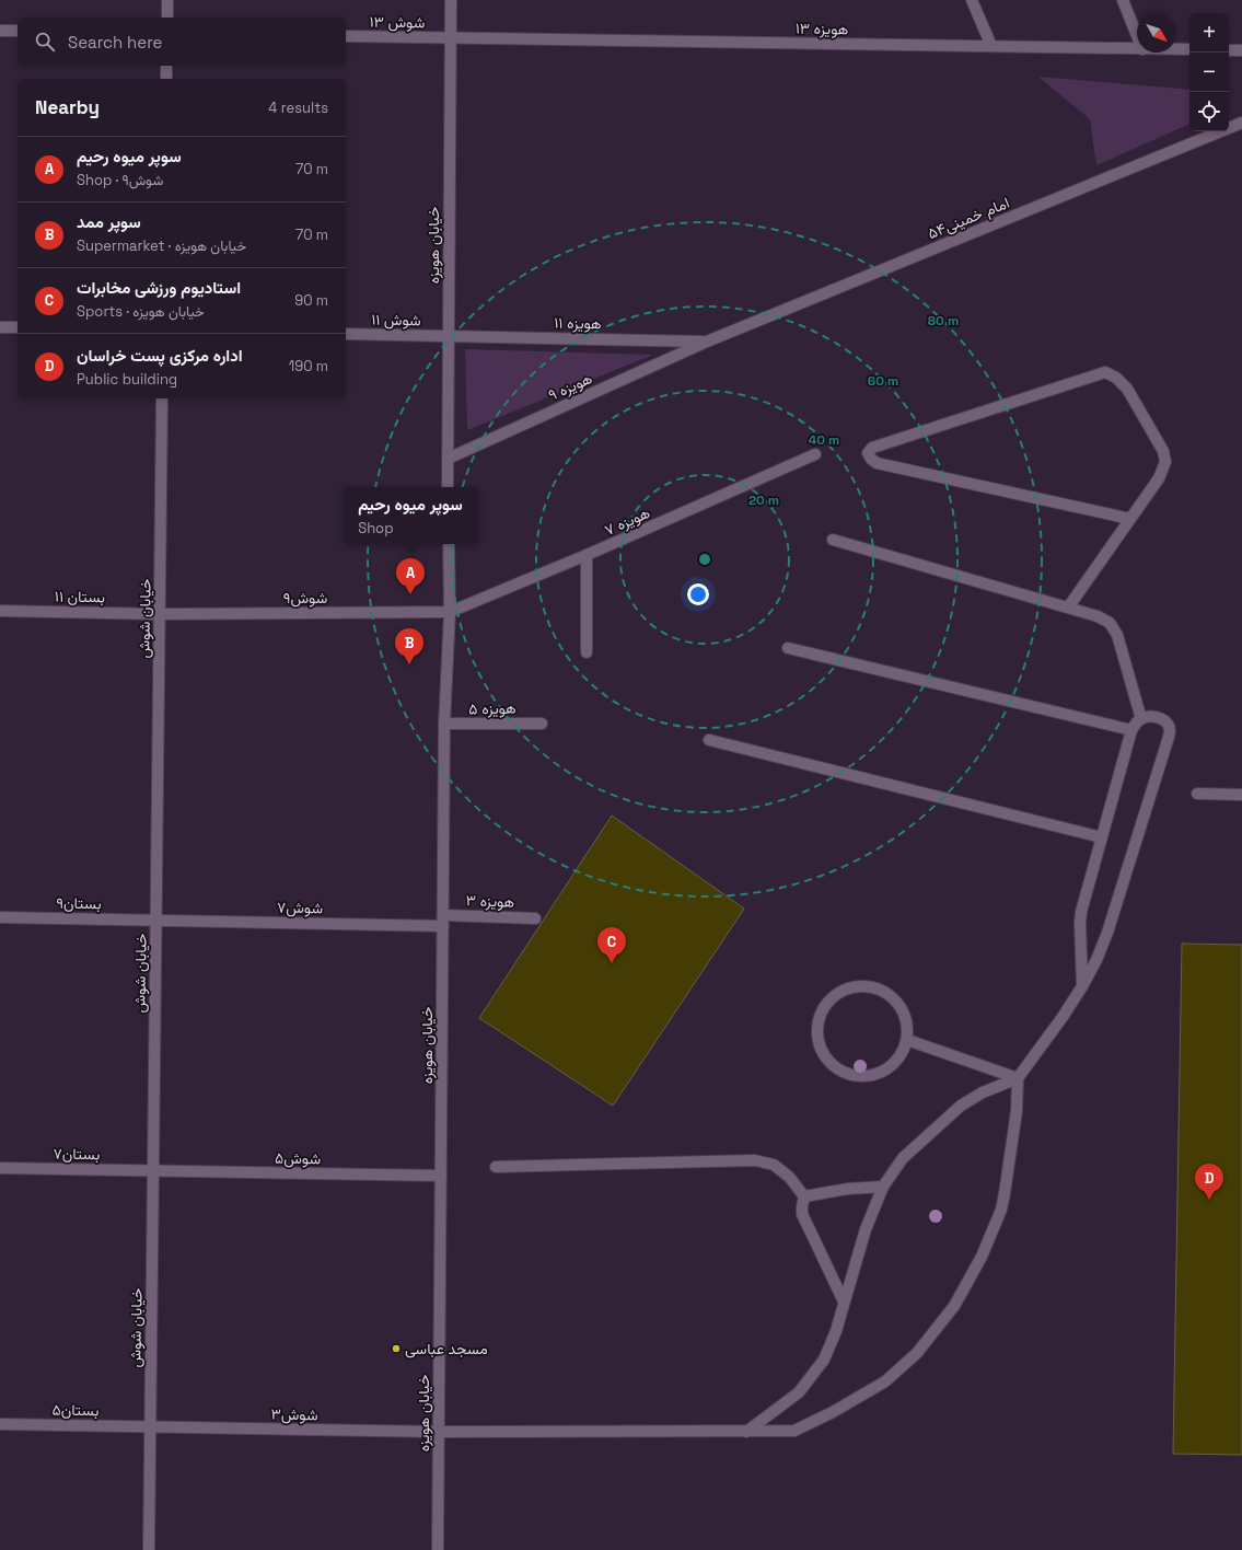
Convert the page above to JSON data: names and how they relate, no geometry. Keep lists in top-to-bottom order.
{
  "streets": {
    "street": [
      "شوش ۱۳",
      "هویزه ۱۳",
      "امام خمینی۵۴",
      "خیابان هویزه",
      "شوش ۱۱",
      "هویزه ۱۱",
      "هویزه ۹",
      "هویزه ۷",
      "بستان ۱۱",
      "شوش۹",
      "خیابان شوش",
      "هویزه ۵",
      "هویزه ۳",
      "بستان۹",
      "شوش۷",
      "بستان۷",
      "شوش۵",
      "بستان۵",
      "شوش۳"
    ]
  },
  "crossings": [
    ["شوش ۱۳", "هویزه ۱۳"],
    ["شوش ۱۳", "خیابان هویزه"],
    ["هویزه ۱۳", "خیابان هویزه"],
    ["امام خمینی۵۴", "هویزه ۱۱"],
    ["امام خمینی۵۴", "هویزه ۹"],
    ["خیابان هویزه", "شوش ۱۱"],
    ["خیابان هویزه", "هویزه ۱۱"],
    ["خیابان هویزه", "هویزه ۹"],
    ["خیابان هویزه", "هویزه ۷"],
    ["خیابان هویزه", "شوش۹"],
    ["خیابان هویزه", "هویزه ۵"],
    ["خیابان هویزه", "هویزه ۳"],
    ["خیابان هویزه", "شوش۷"],
    ["خیابان هویزه", "شوش۵"],
    ["خیابان هویزه", "شوش۳"],
    ["شوش ۱۱", "هویزه ۱۱"],
    ["هویزه ۱۱", "هویزه ۹"],
    ["هویزه ۷", "شوش۹"],
    ["بستان ۱۱", "شوش۹"],
    ["بستان ۱۱", "خیابان شوش"],
    ["شوش۹", "خیابان شوش"],
    ["خیابان شوش", "بستان۹"],
    ["خیابان شوش", "شوش۷"],
    ["خیابان شوش", "بستان۷"],
    ["خیابان شوش", "شوش۵"],
    ["خیابان شوش", "بستان۵"],
    ["خیابان شوش", "شوش۳"],
    ["هویزه ۳", "شوش۷"],
    ["بستان۹", "شوش۷"],
    ["بستان۷", "شوش۵"],
    ["بستان۵", "شوش۳"]
  ],
  "places": ["مسجد عباسی"],
  "north": "bottom right",
  "page": {
    "map_buttons": ["+", "−"],
    "search": "Search here",
    "heading": ["Nearby", "4 results"],
    "list": [
      {
        "mark": "A",
        "name": "سوپر میوه رحیم",
        "note": "Shop · شوش۹",
        "value": "70 m"
      },
      {
        "mark": "B",
        "name": "سوپر ممد",
        "note": "Supermarket · خیابان هویزه",
        "value": "70 m"
      },
      {
        "mark": "C",
        "name": "استادیوم ورزشی مخابرات",
        "note": "Sports · خیابان هویزه",
        "value": "90 m"
      },
      {
        "mark": "D",
        "name": "اداره مرکزی پست خراسان",
        "note": "Public building",
        "value": "190 m"
      }
    ],
    "popup": ["سوپر میوه رحیم", "Shop"],
    "pins": [
      "A",
      "B",
      "C",
      "D"
    ]
  },
  "rings": [
    "80 m",
    "60 m",
    "40 m",
    "20 m"
  ]
}
